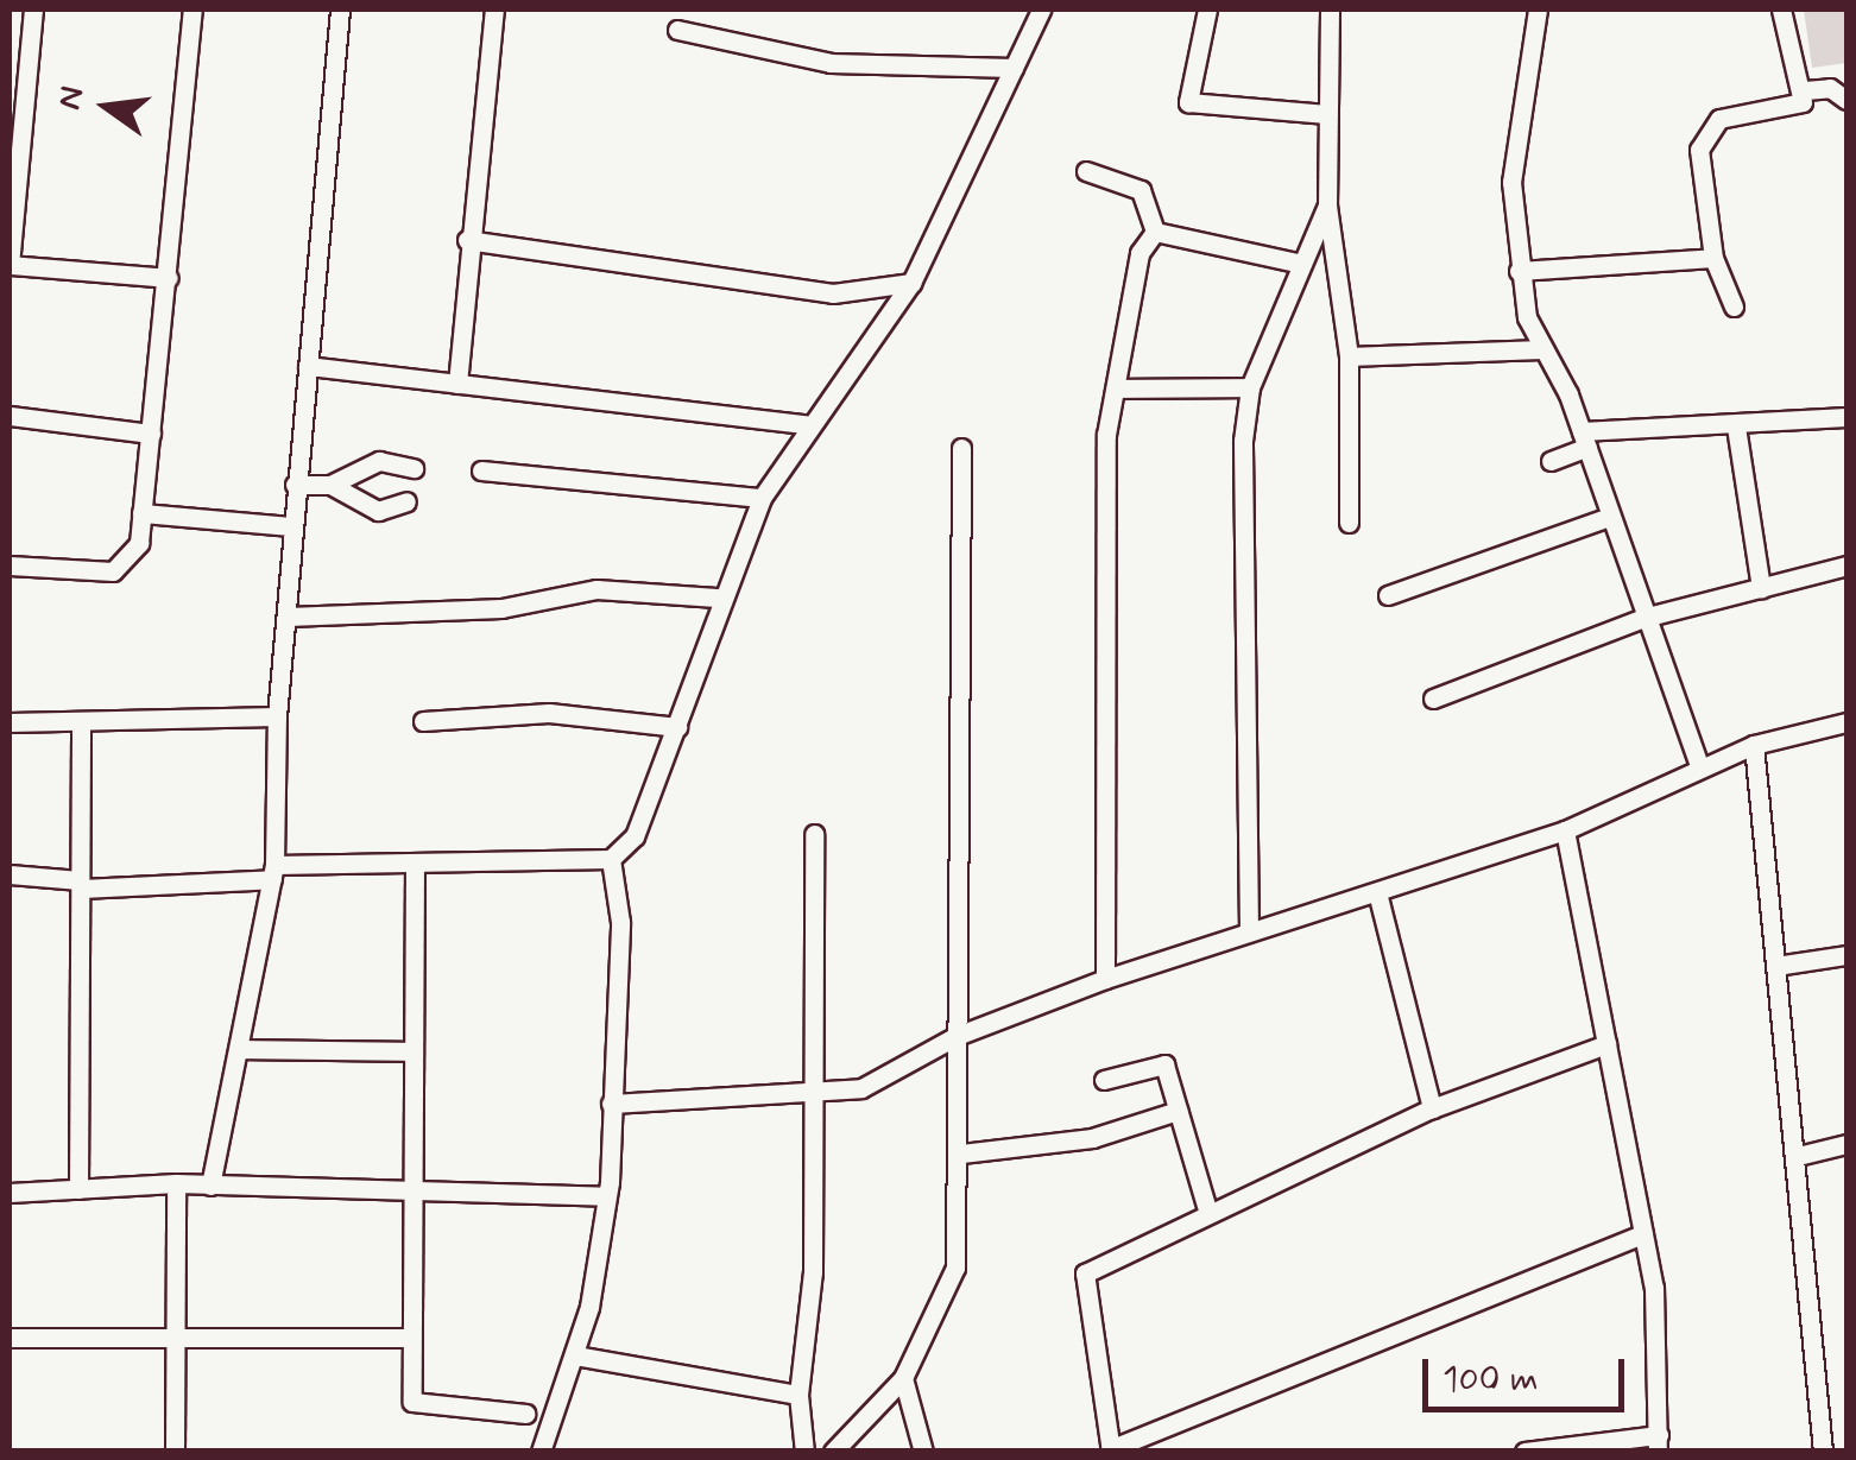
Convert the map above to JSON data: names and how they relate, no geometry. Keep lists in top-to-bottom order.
{
  "scale_bar": "100 m",
  "north": "left"
}
